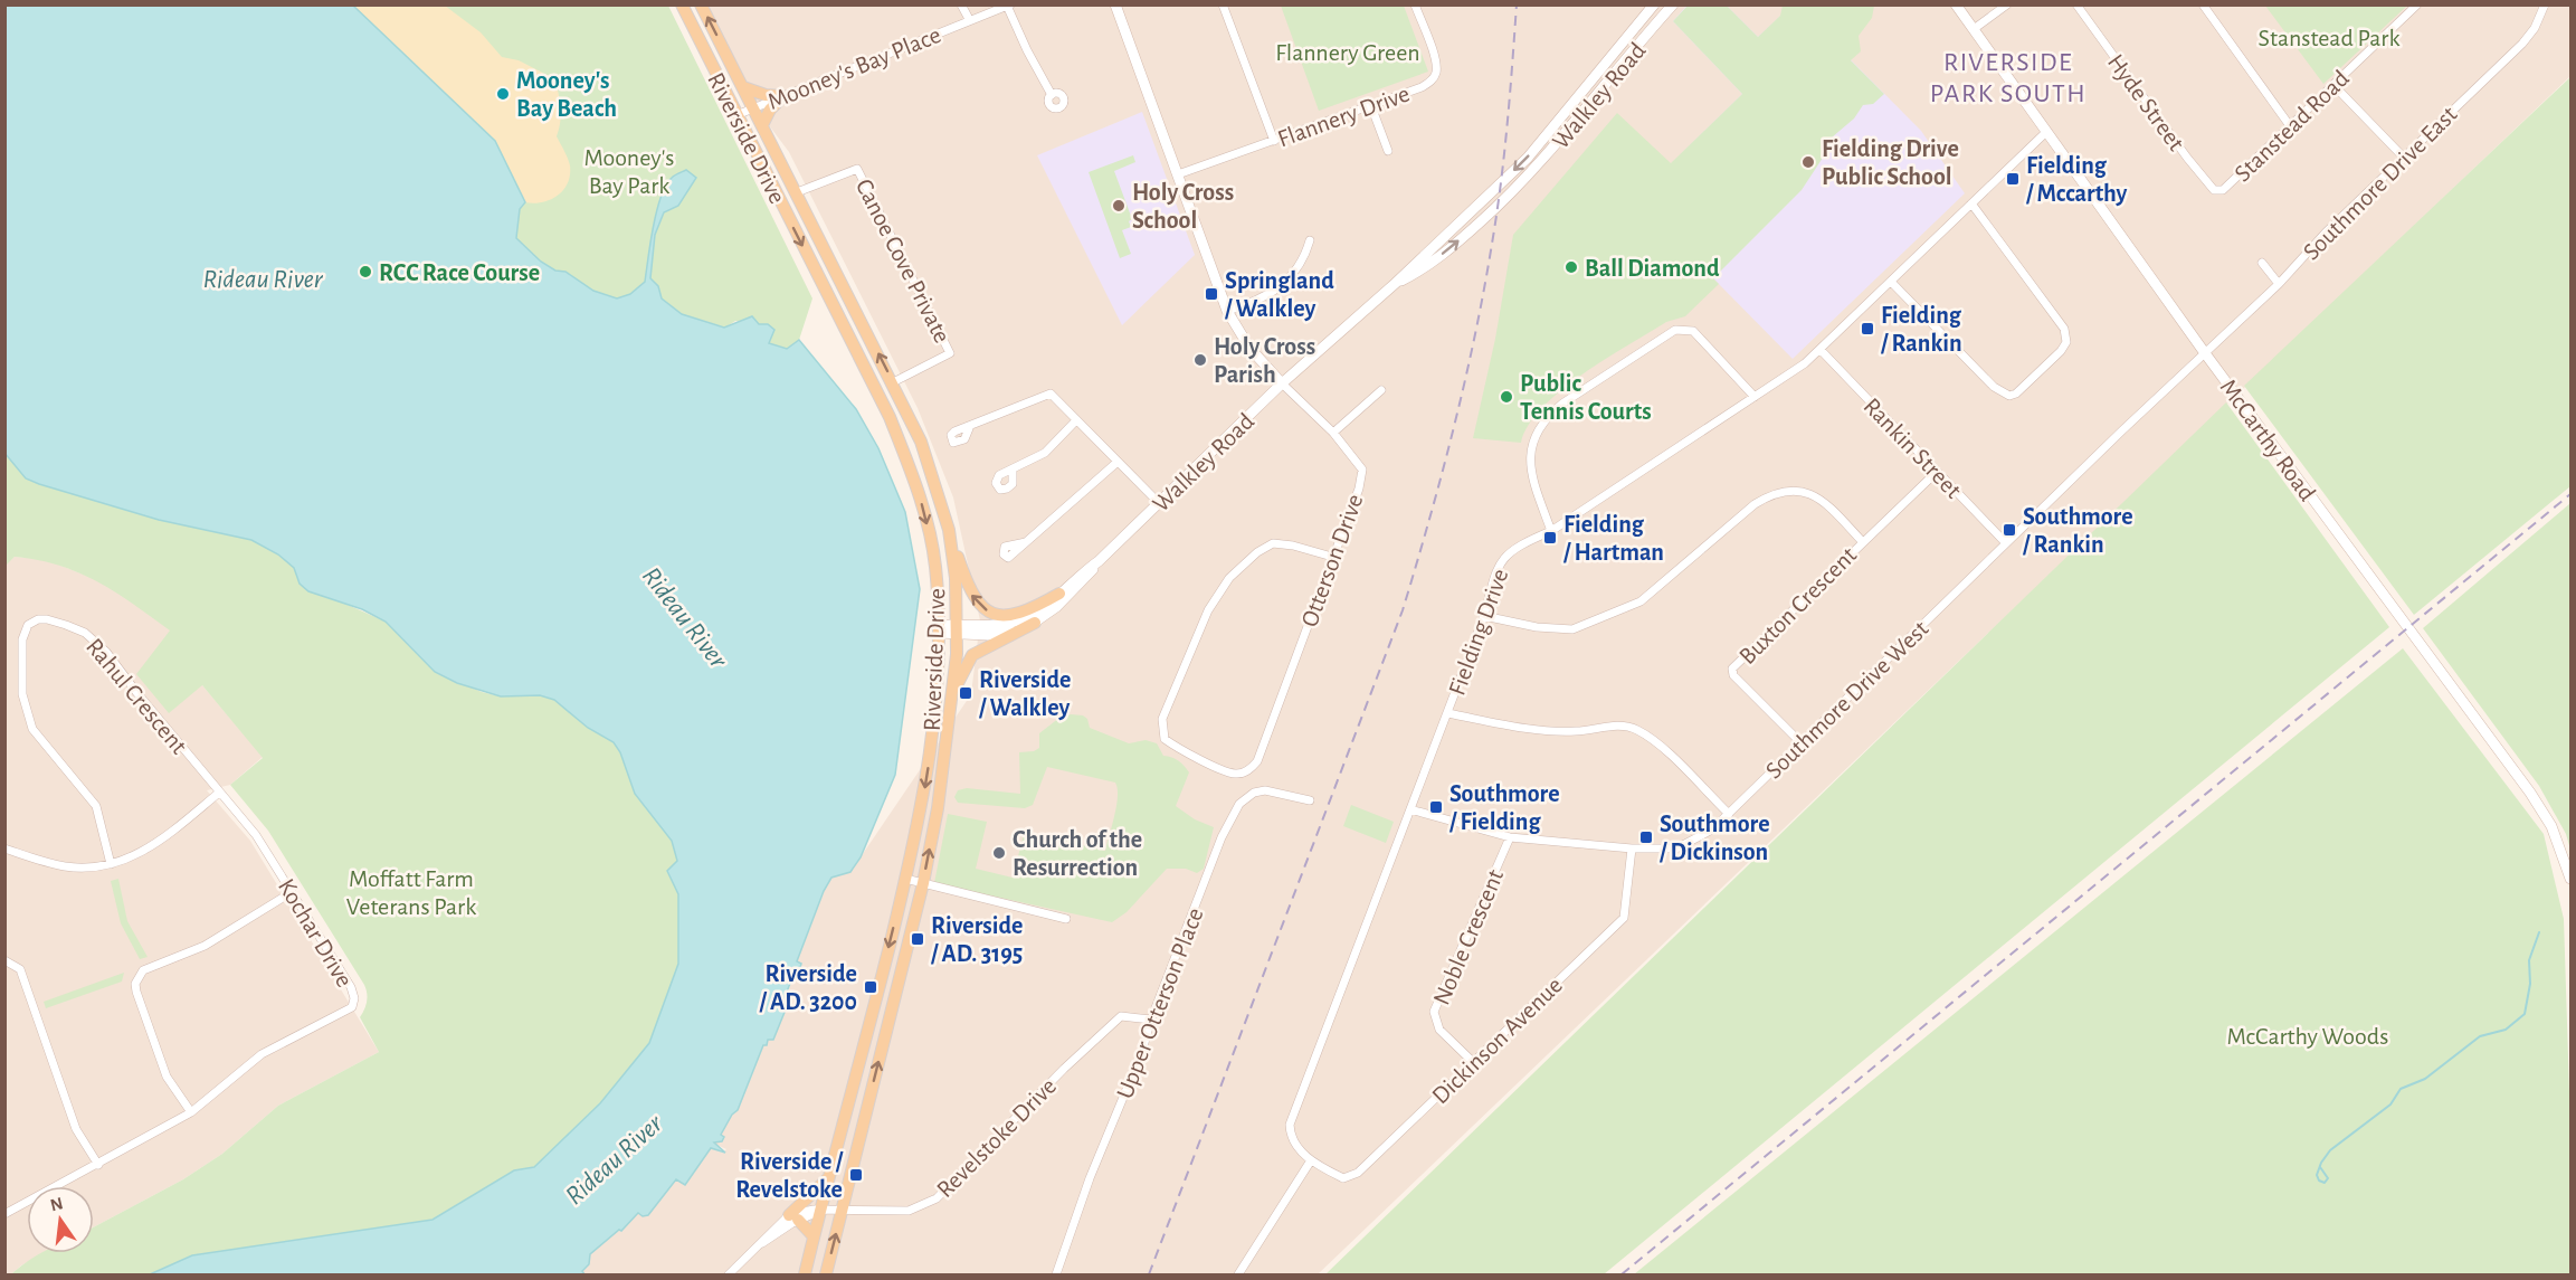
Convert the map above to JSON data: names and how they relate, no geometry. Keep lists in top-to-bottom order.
{
  "streets": {
    "main road": ["Walkley Road", "Riverside Drive", "McCarthy Road"],
    "street": [
      "Mooney's Bay Place",
      "Hyde Street",
      "Flannery Drive",
      "Stanstead Road",
      "Southmore Drive East",
      "Canoe Cove Private",
      "Rankin Street",
      "Otterson Drive",
      "Buxton Crescent",
      "Fielding Drive",
      "Rahul Crescent",
      "Southmore Drive West",
      "Kochar Drive",
      "Noble Crescent",
      "Upper Otterson Place",
      "Dickinson Avenue",
      "Revelstoke Drive"
    ]
  },
  "crossings": [
    ["Mooney's Bay Place", "Riverside Drive"],
    ["Walkley Road", "Riverside Drive"],
    ["Walkley Road", "Otterson Drive"],
    ["Hyde Street", "Stanstead Road"],
    ["Riverside Drive", "Canoe Cove Private"],
    ["Riverside Drive", "Revelstoke Drive"],
    ["Southmore Drive East", "McCarthy Road"],
    ["Southmore Drive East", "Southmore Drive West"],
    ["McCarthy Road", "Fielding Drive"],
    ["McCarthy Road", "Southmore Drive West"],
    ["Rankin Street", "Buxton Crescent"],
    ["Rankin Street", "Fielding Drive"],
    ["Rankin Street", "Southmore Drive West"],
    ["Buxton Crescent", "Southmore Drive West"],
    ["Fielding Drive", "Southmore Drive West"],
    ["Fielding Drive", "Dickinson Avenue"],
    ["Rahul Crescent", "Kochar Drive"],
    ["Southmore Drive West", "Noble Crescent"],
    ["Southmore Drive West", "Dickinson Avenue"],
    ["Noble Crescent", "Dickinson Avenue"],
    ["Upper Otterson Place", "Revelstoke Drive"]
  ],
  "districts": ["RIVERSIDE PARK SOUTH"],
  "water": ["Rideau River"],
  "parks": [
    "Stanstead Park",
    "Flannery Green",
    "Mooney's Bay Park",
    "Moffatt Farm Veterans Park",
    "McCarthy Woods"
  ],
  "places": {
    "other": [
      "Mooney's Bay Beach",
      "Fielding Drive Public School",
      "Holy Cross School",
      "Ball Diamond",
      "RCC Race Course",
      "Holy Cross Parish",
      "Public Tennis Courts",
      "Church of the Resurrection"
    ],
    "transit": [
      "Fielding / Mccarthy",
      "Springland / Walkley",
      "Fielding / Rankin",
      "Southmore / Rankin",
      "Fielding / Hartman",
      "Riverside / Walkley",
      "Southmore / Fielding",
      "Southmore / Dickinson",
      "Riverside / AD. 3195",
      "Riverside / AD. 3200",
      "Riverside / Revelstoke"
    ]
  },
  "north": "top"
}
